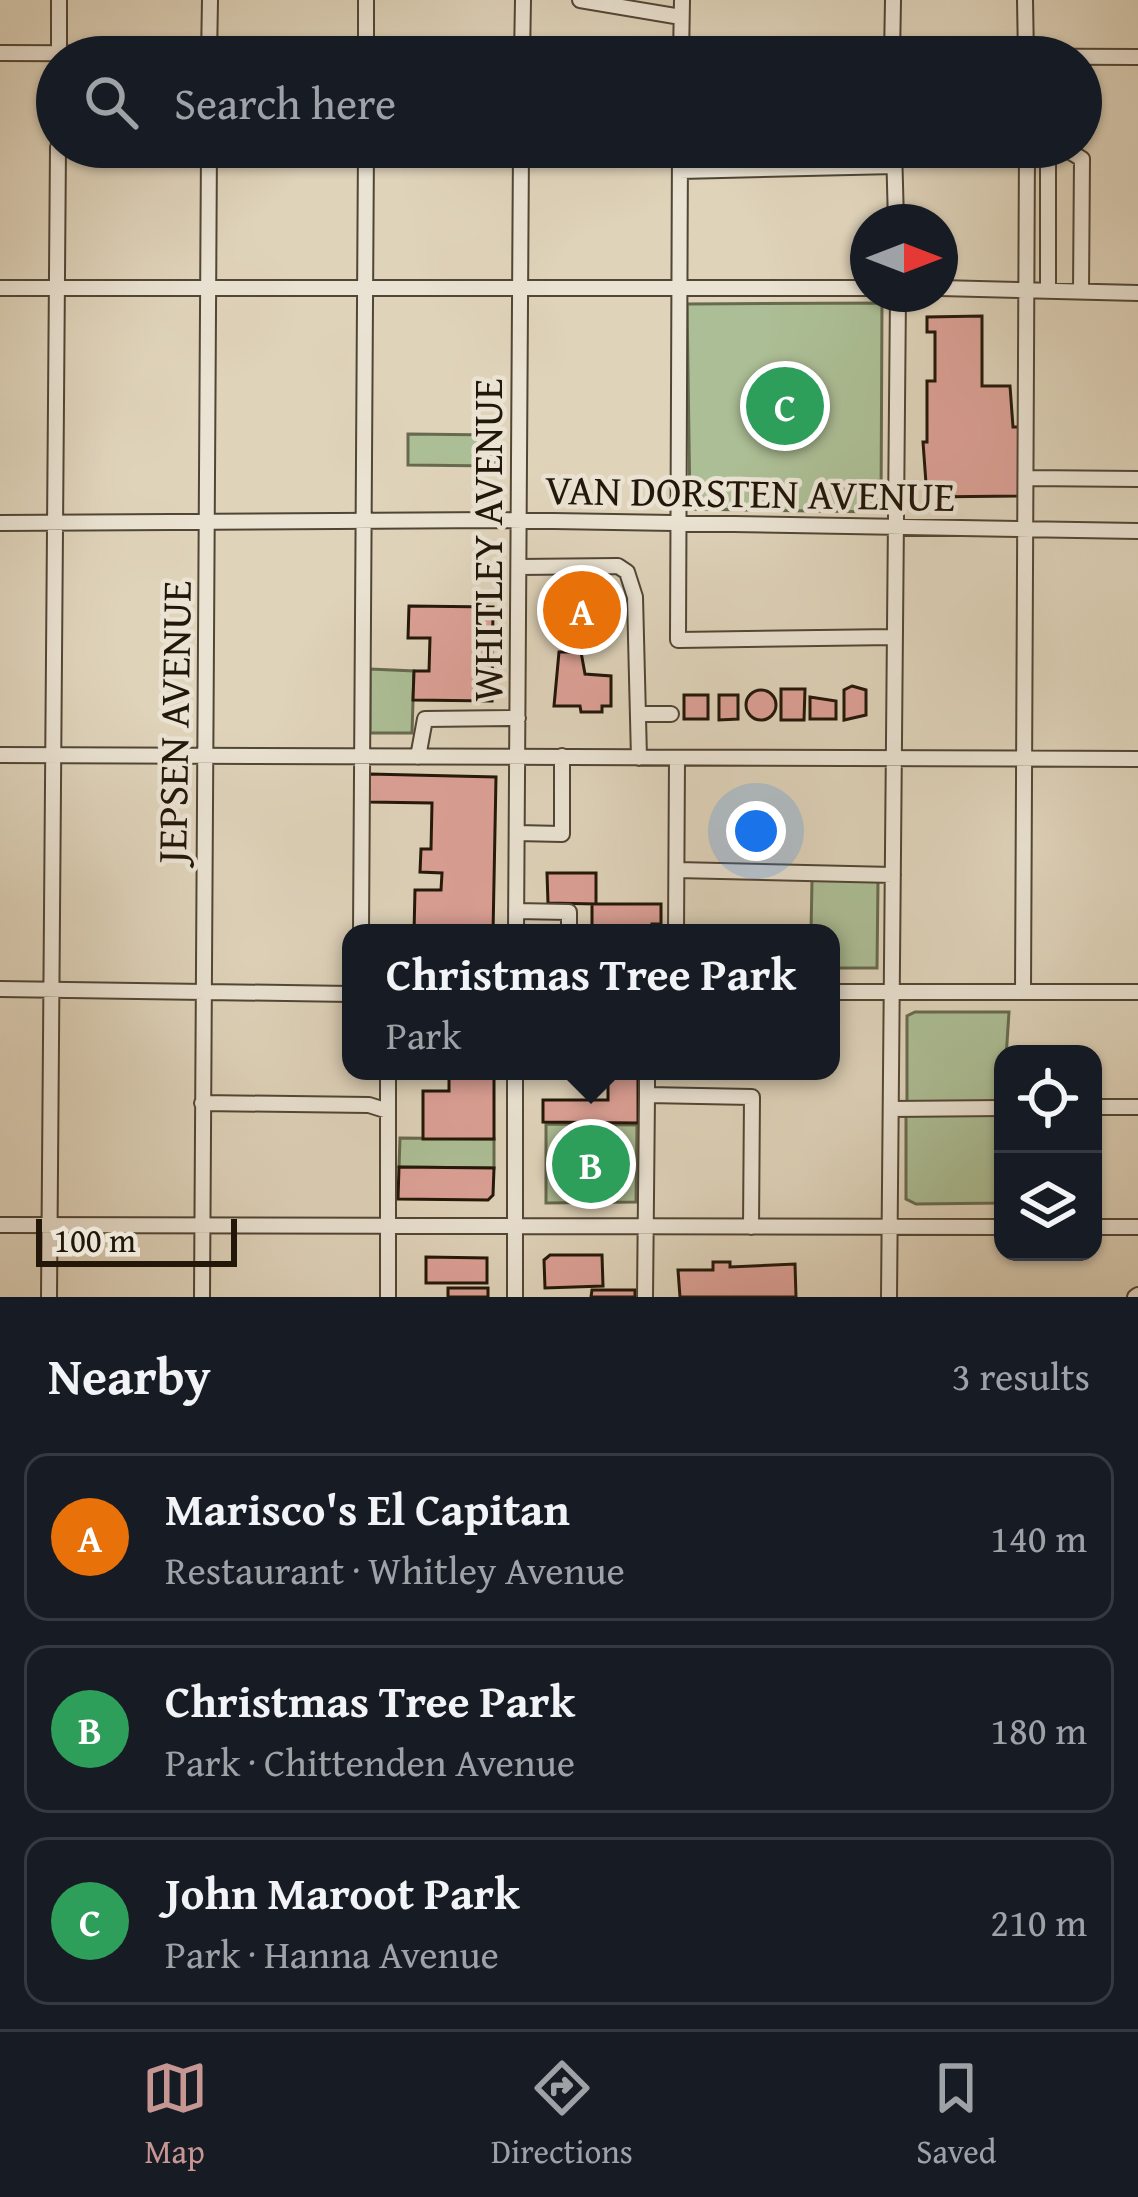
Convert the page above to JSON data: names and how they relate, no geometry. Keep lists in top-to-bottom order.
{
  "streets": {
    "street": ["VAN DORSTEN AVENUE", "WHITLEY AVENUE", "JEPSEN AVENUE"]
  },
  "crossings": [
    ["VAN DORSTEN AVENUE", "WHITLEY AVENUE"],
    ["VAN DORSTEN AVENUE", "JEPSEN AVENUE"]
  ],
  "scale_bar": "100 m",
  "north": "right",
  "page": {
    "search": "Search here",
    "pins": ["C", "A", "B"],
    "popup": ["Christmas Tree Park", "Park"],
    "scale": "100 m",
    "heading": ["Nearby", "3 results"],
    "list": [
      {
        "mark": "A",
        "name": "Marisco's El Capitan",
        "note": "Restaurant · Whitley Avenue",
        "value": "140 m"
      },
      {
        "mark": "B",
        "name": "Christmas Tree Park",
        "note": "Park · Chittenden Avenue",
        "value": "180 m"
      },
      {
        "mark": "C",
        "name": "John Maroot Park",
        "note": "Park · Hanna Avenue",
        "value": "210 m"
      }
    ],
    "nav": ["Map", "Directions", "Saved"]
  }
}
